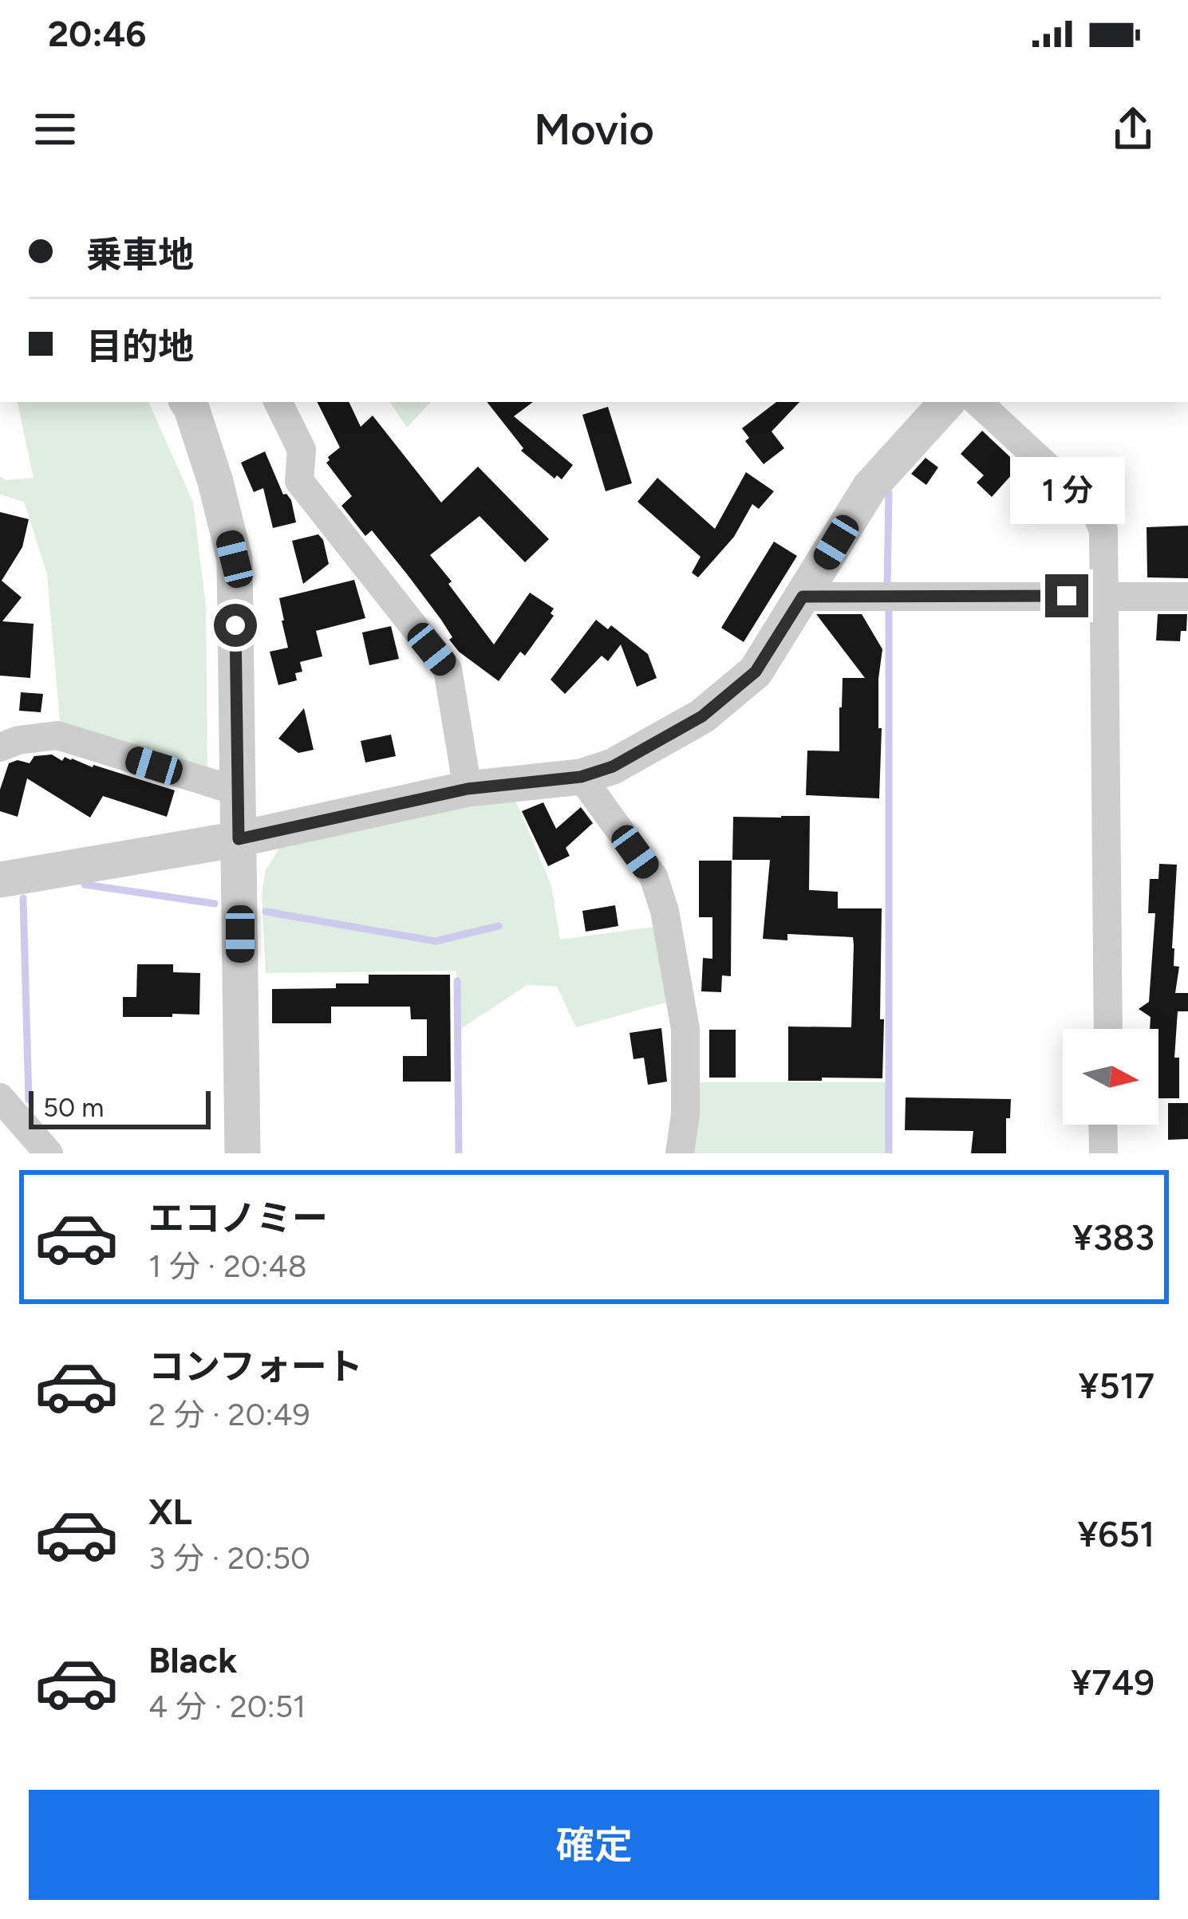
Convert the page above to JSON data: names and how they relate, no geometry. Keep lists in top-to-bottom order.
{
  "scale_bar": "50 m",
  "north": "right",
  "page": {
    "status": "20:46",
    "header": "Movio",
    "banner": ["乗車地", "目的地"],
    "bubble": "1 分",
    "scale": "50 m",
    "list": [
      {
        "name": "エコノミー",
        "note": "1 分 · 20:48",
        "value": "¥383"
      },
      {
        "name": "コンフォート",
        "note": "2 分 · 20:49",
        "value": "¥517"
      },
      {
        "name": "XL",
        "note": "3 分 · 20:50",
        "value": "¥651"
      },
      {
        "name": "Black",
        "note": "4 分 · 20:51",
        "value": "¥749"
      }
    ],
    "buttons": "確定"
  }
}
